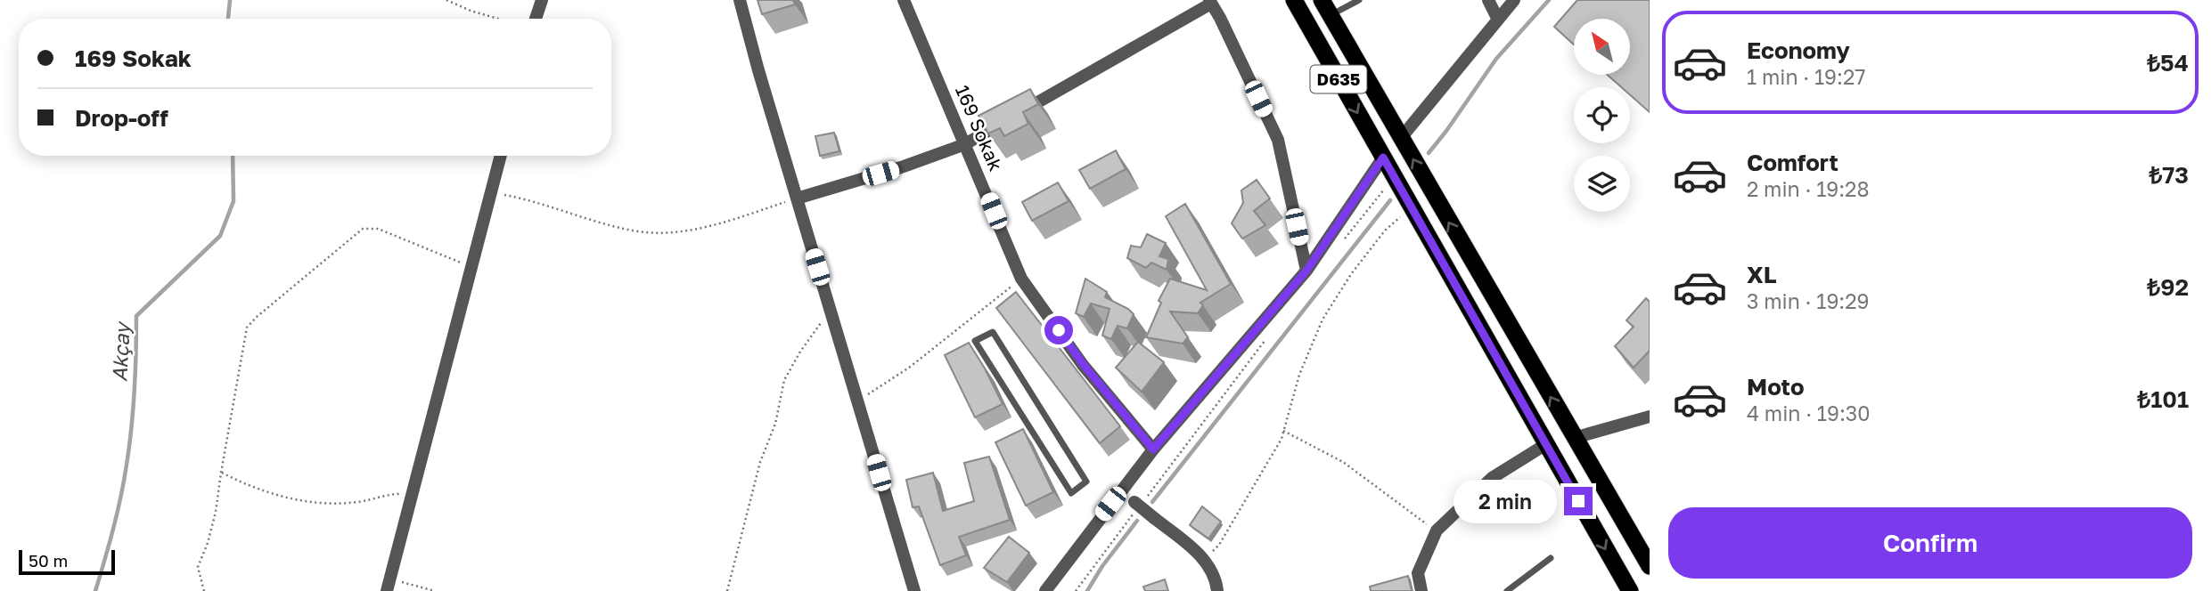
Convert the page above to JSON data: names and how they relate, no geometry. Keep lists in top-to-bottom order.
{
  "streets": {
    "highway": ["D635"],
    "street": ["169 Sokak"]
  },
  "water": ["Akçay"],
  "scale_bar": "50 m",
  "north": "top left",
  "page": {
    "list": [
      {
        "name": "Economy",
        "note": "1 min · 19:27",
        "value": "₺54"
      },
      {
        "name": "Comfort",
        "note": "2 min · 19:28",
        "value": "₺73"
      },
      {
        "name": "XL",
        "note": "3 min · 19:29",
        "value": "₺92"
      },
      {
        "name": "Moto",
        "note": "4 min · 19:30",
        "value": "₺101"
      }
    ],
    "banner": ["169 Sokak", "Drop-off"],
    "bubble": "2 min",
    "buttons": "Confirm",
    "scale": "50 m"
  }
}
